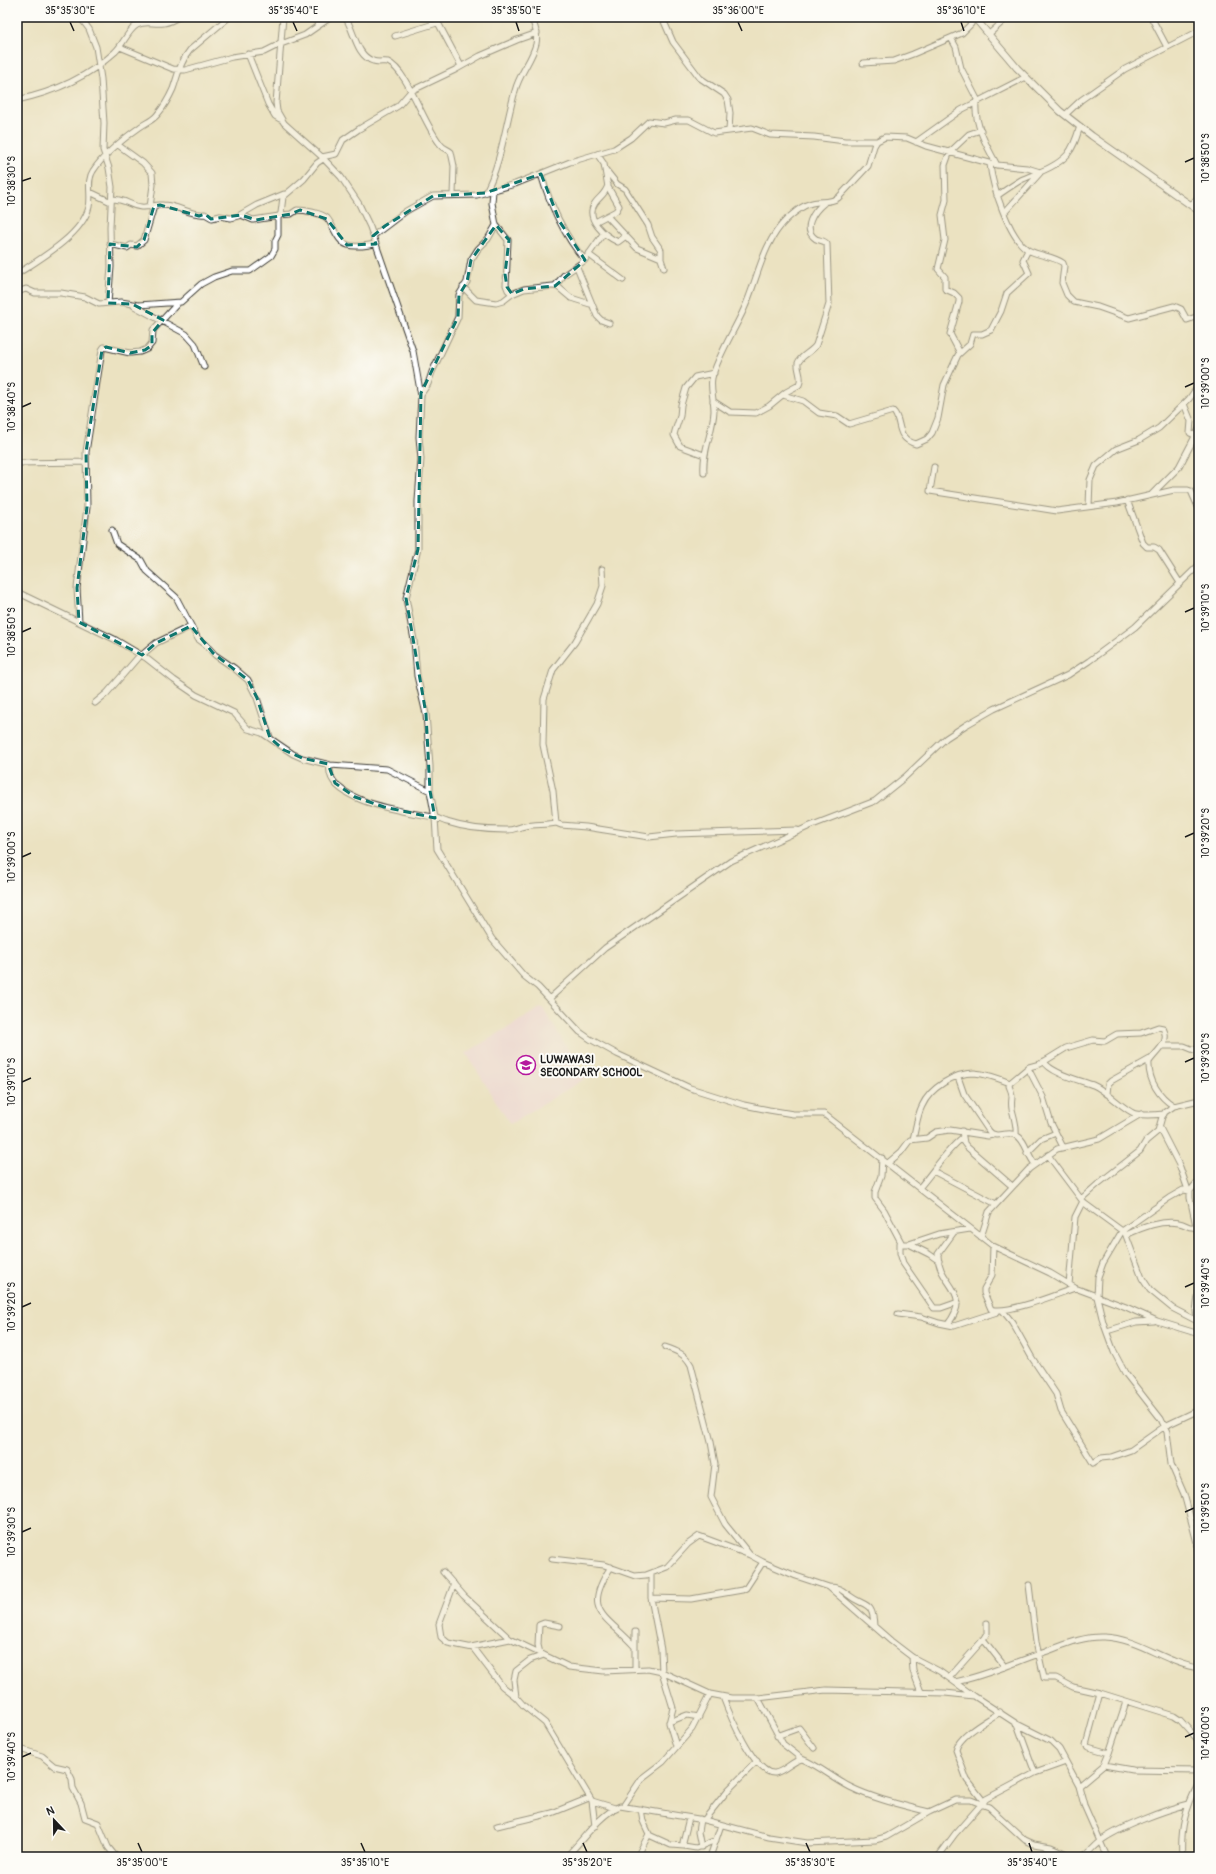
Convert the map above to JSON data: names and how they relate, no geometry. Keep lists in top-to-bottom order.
{
  "places": {
    "school or university": ["LUWAWASI SECONDARY SCHOOL"]
  },
  "north": "top",
  "coordinates": [
    "35°35'30\"E",
    "35°35'40\"E",
    "35°35'50\"E",
    "35°36'00\"E",
    "35°36'10\"E",
    "10°38'50\"S",
    "10°38'30\"S",
    "10°39'00\"S",
    "10°38'40\"S",
    "10°39'10\"S",
    "10°39'20\"S",
    "10°39'30\"S",
    "10°39'40\"S",
    "10°39'50\"S",
    "10°40'00\"S",
    "35°35'00\"E",
    "35°35'10\"E",
    "35°35'20\"E"
  ]
}
